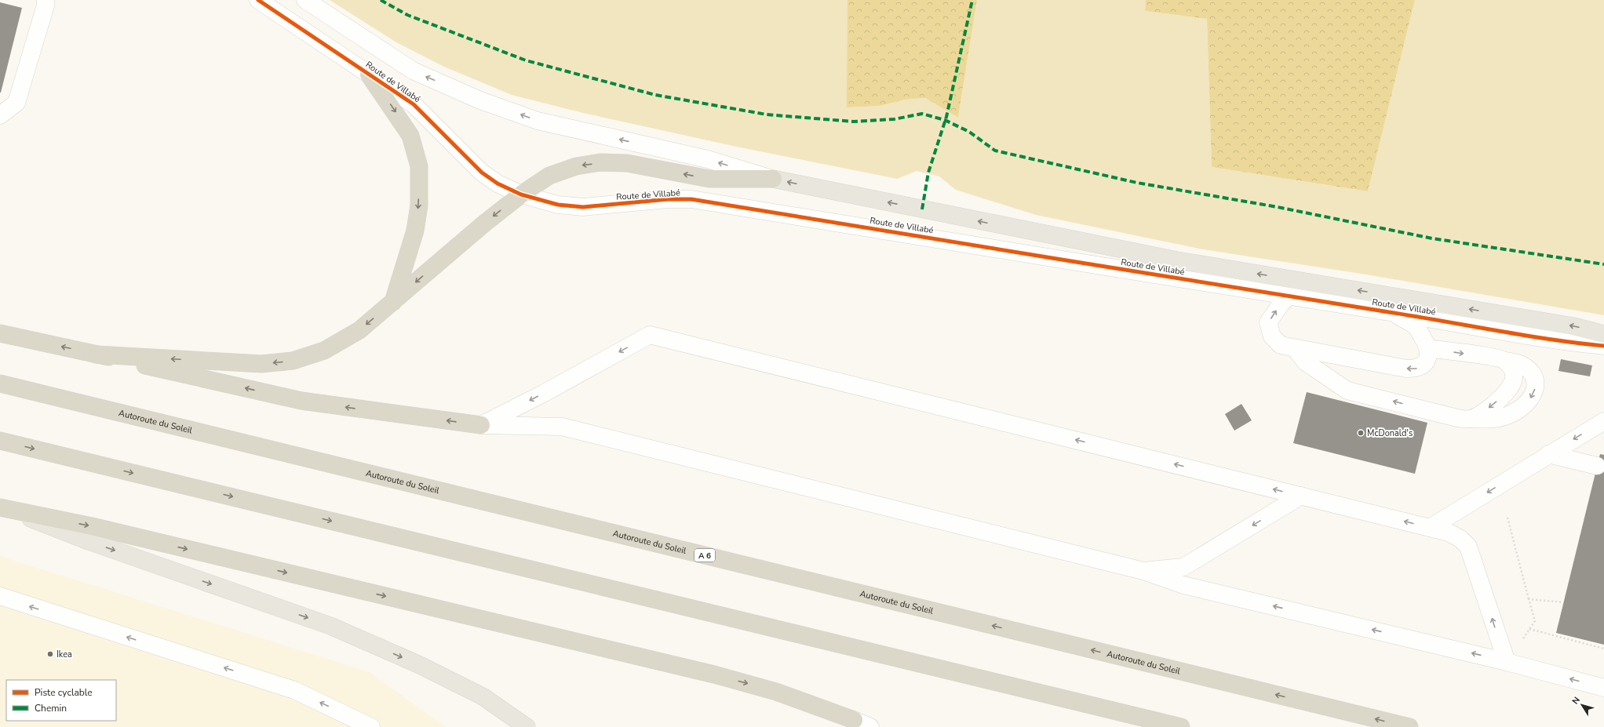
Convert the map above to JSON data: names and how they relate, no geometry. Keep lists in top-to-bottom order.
{
  "streets": {
    "highway": ["Autoroute du Soleil", "A 6"],
    "main road": ["Route de Villabé"]
  },
  "places": ["McDonald's", "Ikea"],
  "legend": ["Piste cyclable", "Chemin"],
  "north": "top left"
}
